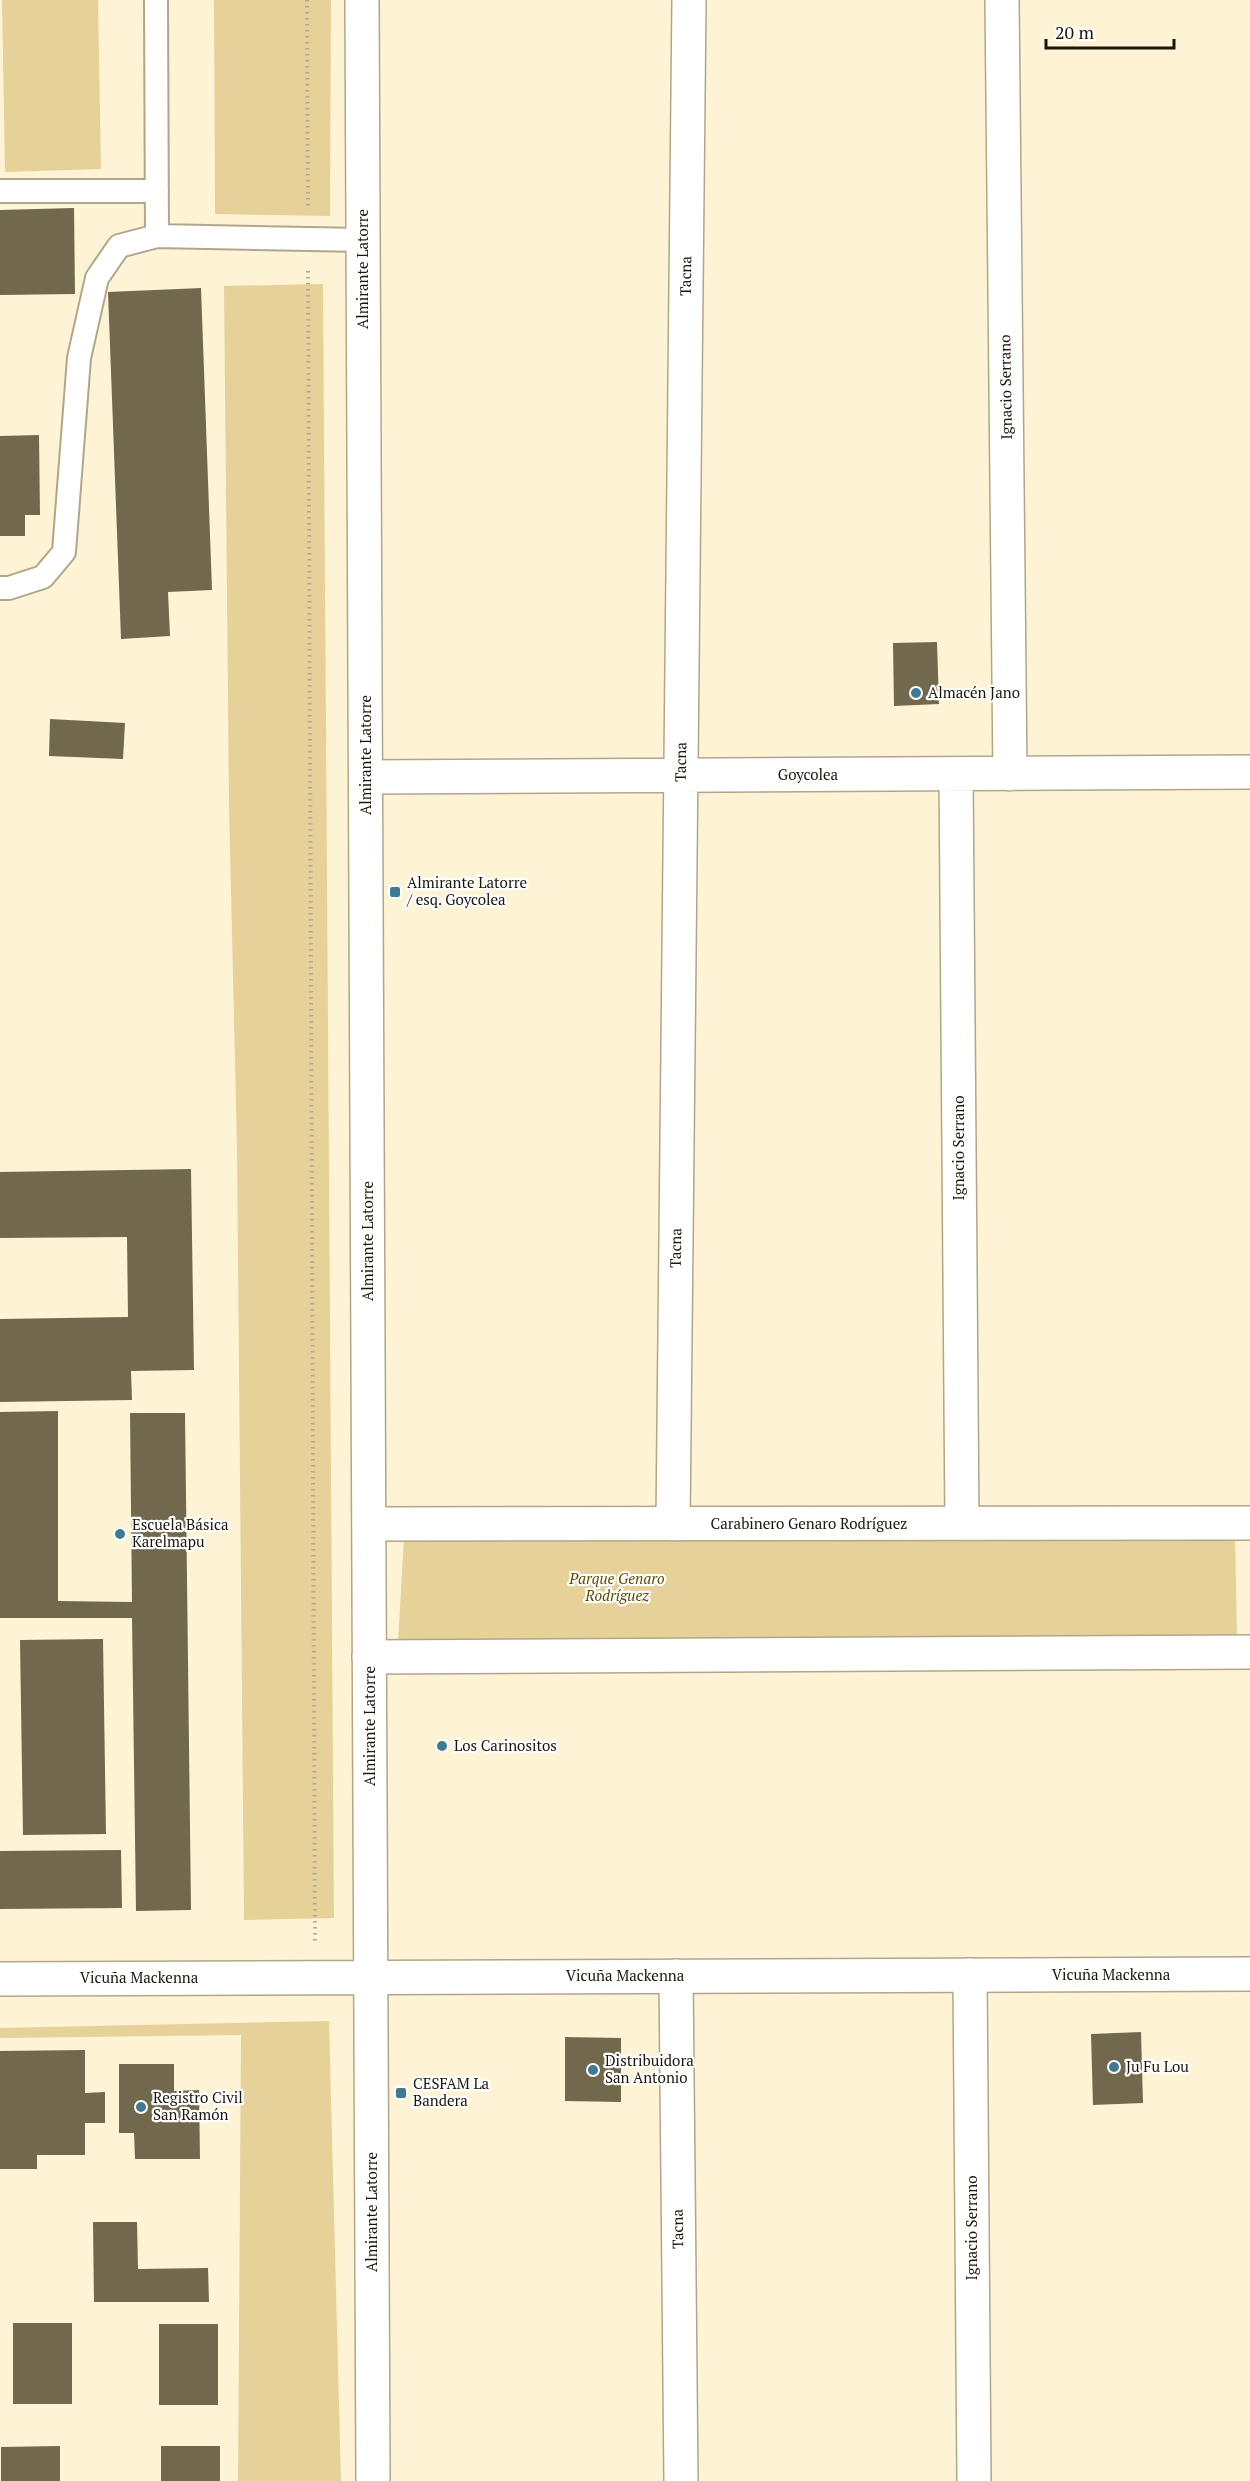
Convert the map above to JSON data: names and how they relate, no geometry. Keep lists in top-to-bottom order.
{
  "streets": {
    "street": [
      "Almirante Latorre",
      "Tacna",
      "Ignacio Serrano",
      "Goycolea",
      "Carabinero Genaro Rodríguez",
      "Vicuña Mackenna"
    ]
  },
  "crossings": [
    ["Almirante Latorre", "Goycolea"],
    ["Almirante Latorre", "Carabinero Genaro Rodríguez"],
    ["Almirante Latorre", "Vicuña Mackenna"],
    ["Tacna", "Goycolea"],
    ["Tacna", "Carabinero Genaro Rodríguez"],
    ["Tacna", "Vicuña Mackenna"],
    ["Ignacio Serrano", "Goycolea"],
    ["Ignacio Serrano", "Carabinero Genaro Rodríguez"],
    ["Ignacio Serrano", "Vicuña Mackenna"]
  ],
  "parks": ["Parque Genaro Rodríguez"],
  "places": {
    "other": [
      "Almacén Jano",
      "Escuela Básica Karelmapu",
      "Los Carinositos",
      "Ju Fu Lou",
      "Distribuidora San Antonio",
      "Registro Civil San Ramón"
    ],
    "transit": ["Almirante Latorre / esq. Goycolea", "CESFAM La Bandera"]
  },
  "scale_bar": "20 m"
}
